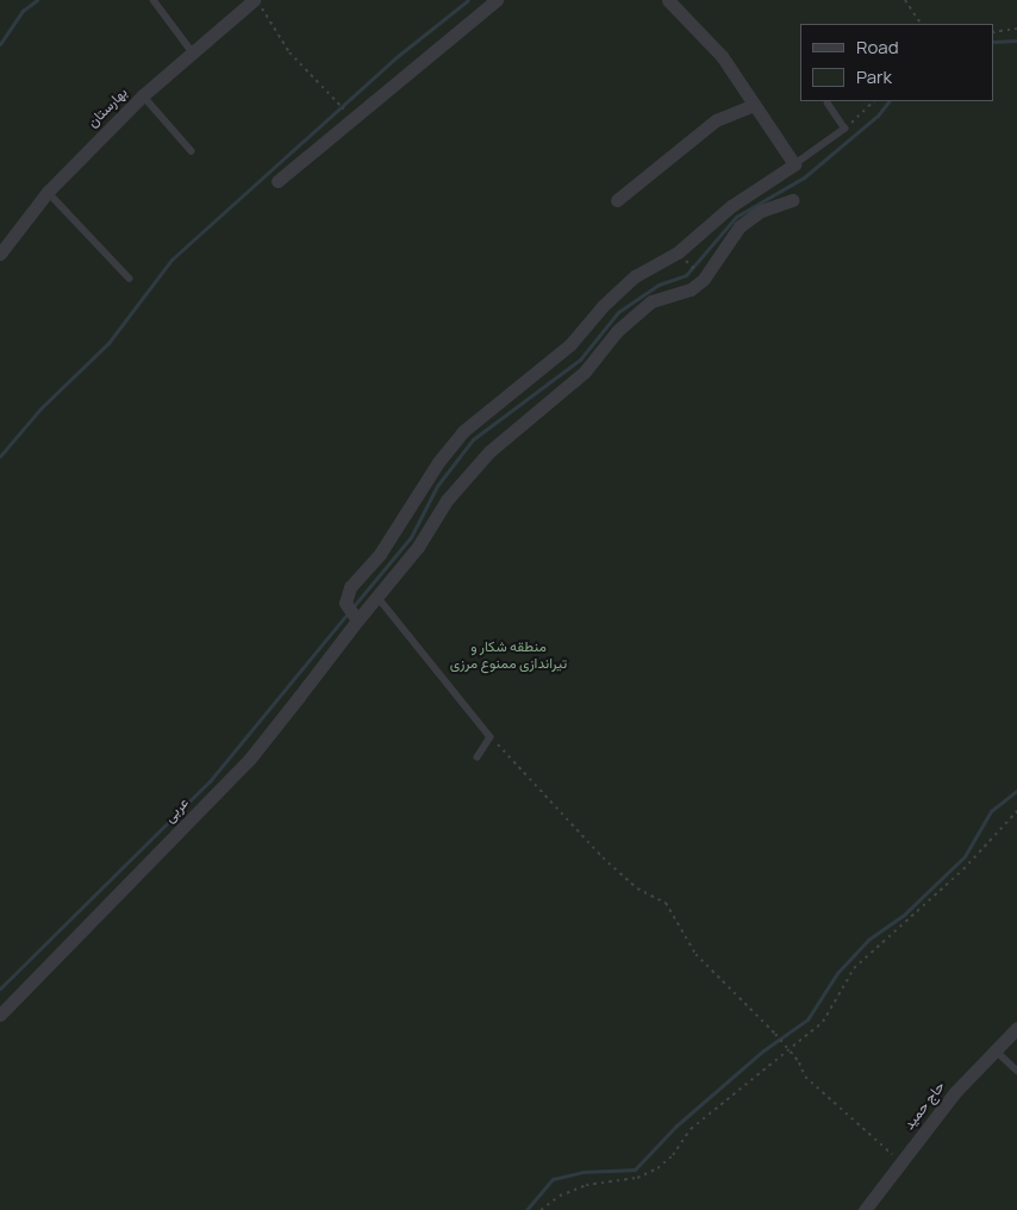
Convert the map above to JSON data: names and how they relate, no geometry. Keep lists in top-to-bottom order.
{
  "streets": {
    "street": ["بهارستان", "عربی", "حاج حمید"]
  },
  "parks": ["منطقه شکار و تیراندازی ممنوع مرزی"],
  "legend": ["Road", "Park"]
}
